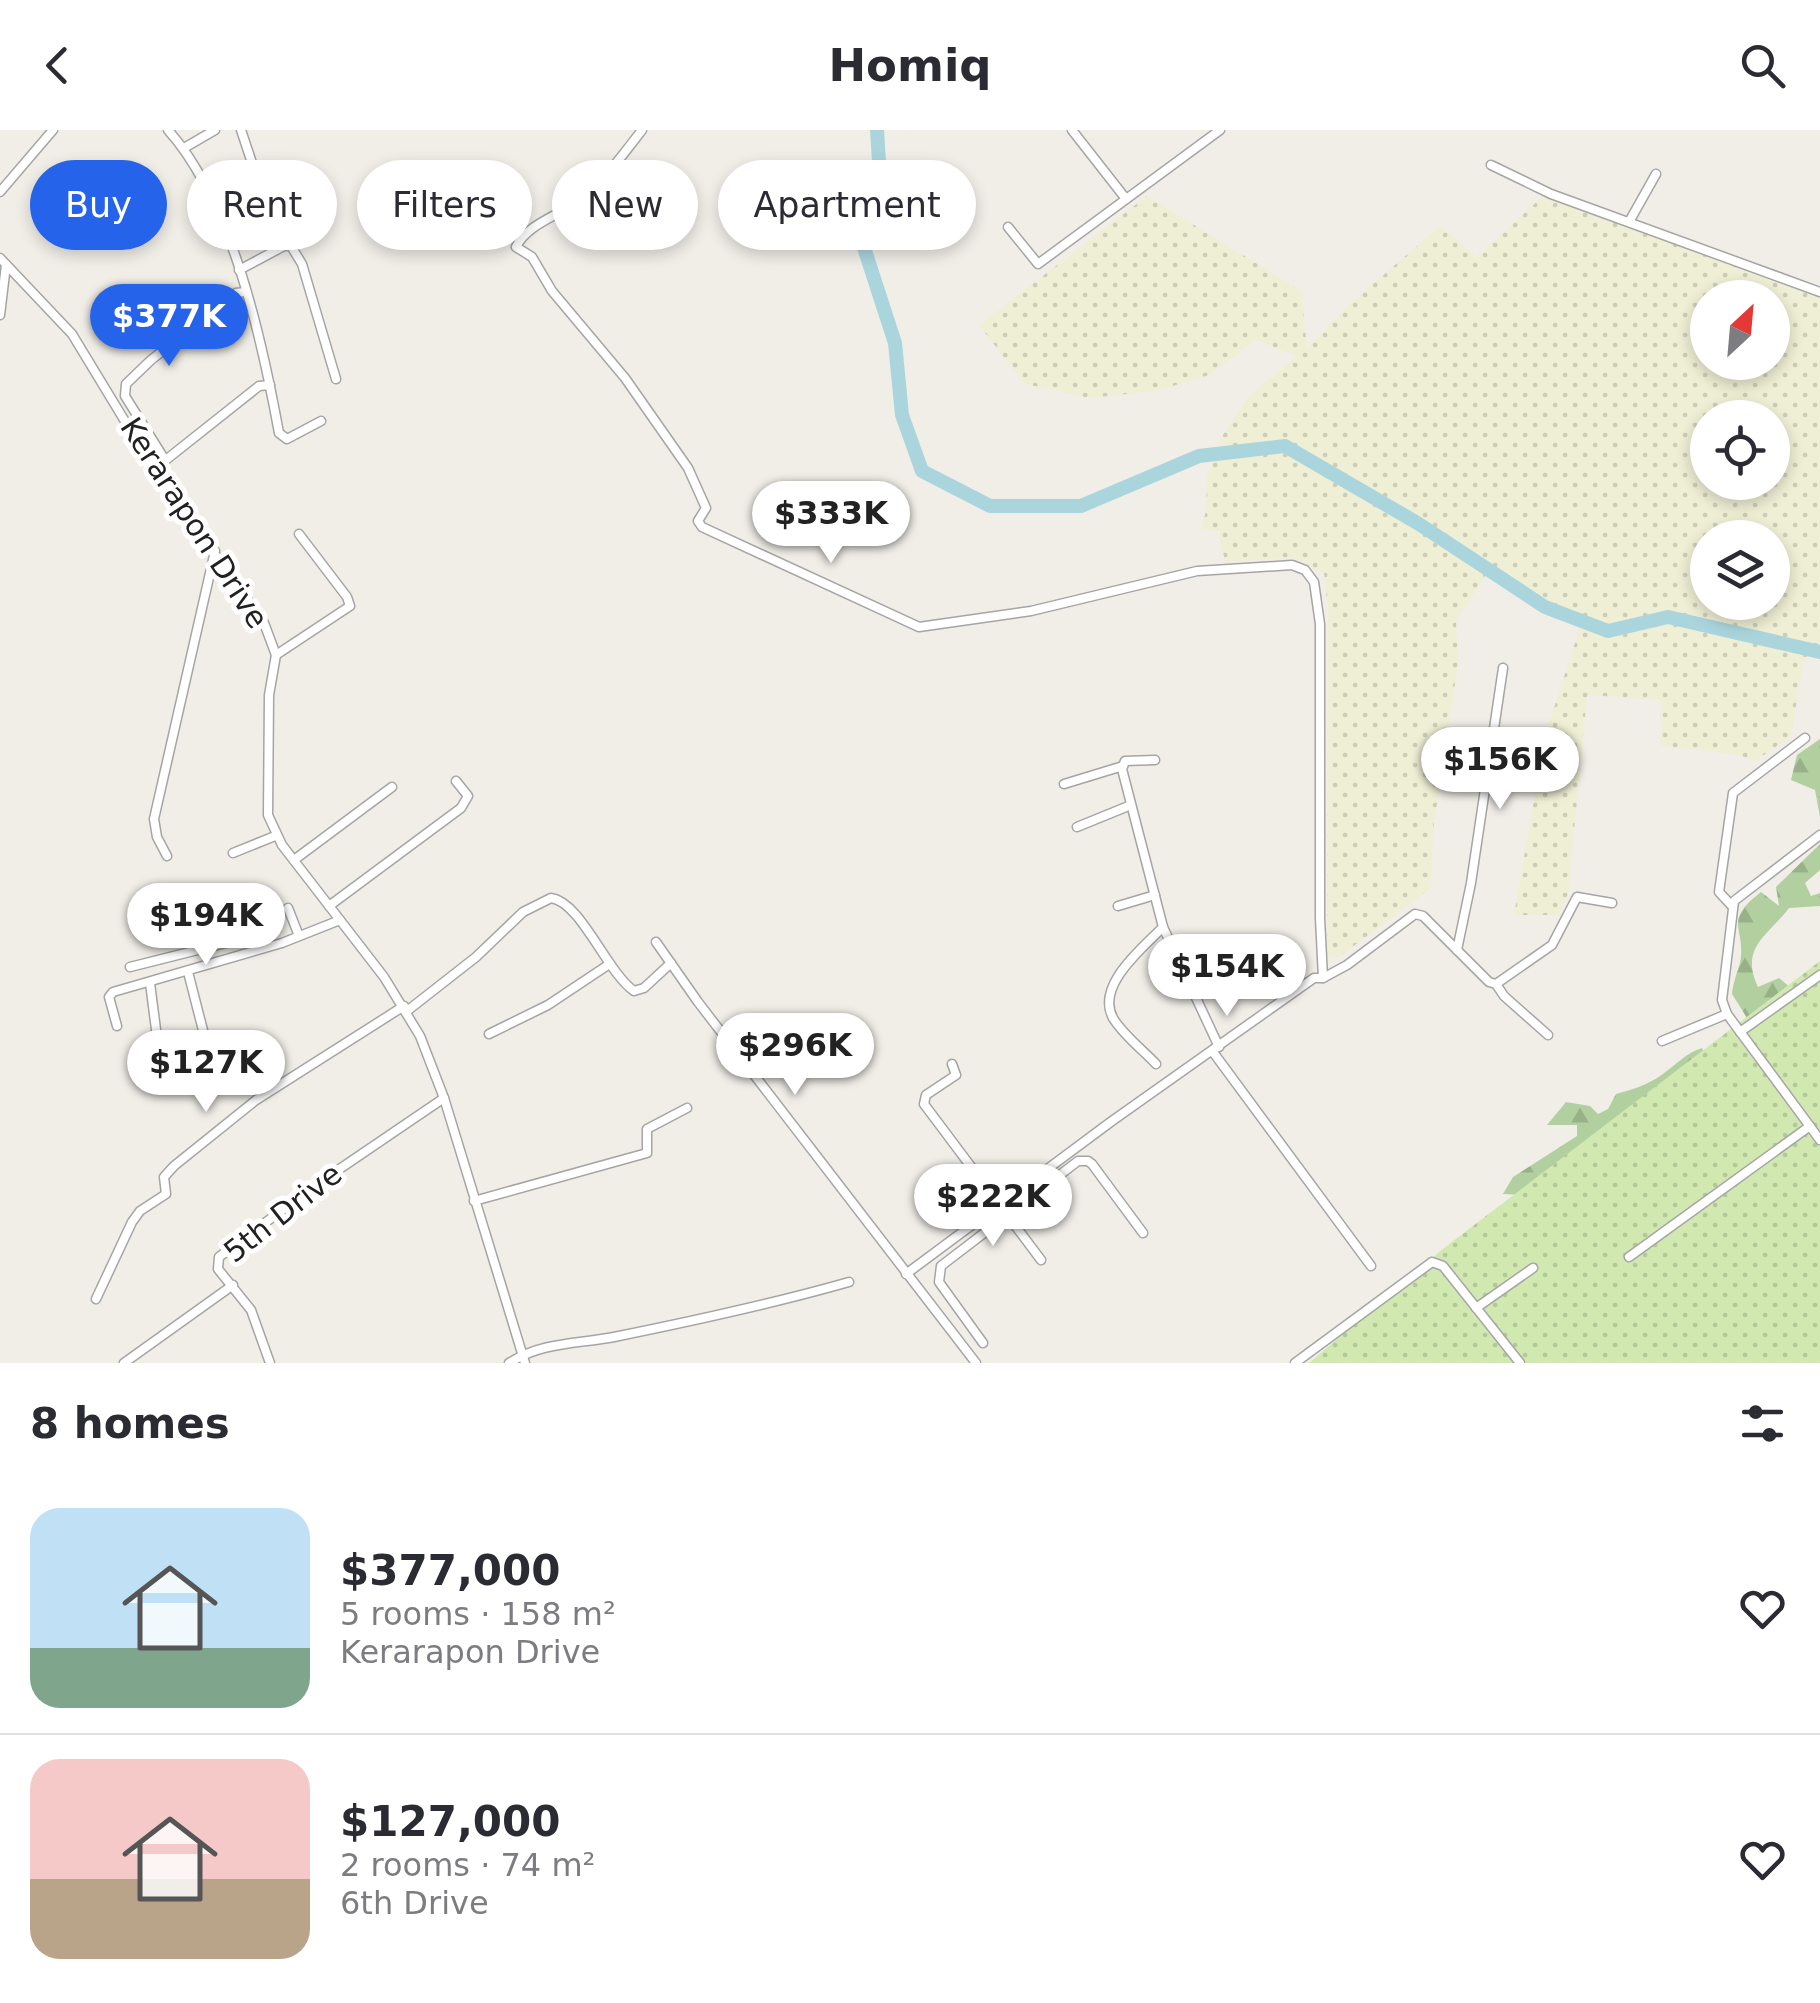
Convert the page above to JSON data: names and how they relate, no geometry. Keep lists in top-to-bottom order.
{
  "streets": {
    "street": ["Kerarapon Drive", "5th Drive"]
  },
  "crossings": [
    ["Kerarapon Drive", "5th Drive"]
  ],
  "north": "top right",
  "page": {
    "header": "Homiq",
    "chip": [
      "Buy",
      "Rent",
      "Filters",
      "New",
      "Apartment"
    ],
    "price": [
      "$377K",
      "$333K",
      "$156K",
      "$194K",
      "$154K",
      "$296K",
      "$127K",
      "$222K"
    ],
    "heading": "8 homes",
    "list": [
      {
        "name": "$377,000",
        "note": "5 rooms · 158 m² · Kerarapon Drive"
      },
      {
        "name": "$127,000",
        "note": "2 rooms · 74 m² · 6th Drive"
      }
    ]
  }
}
